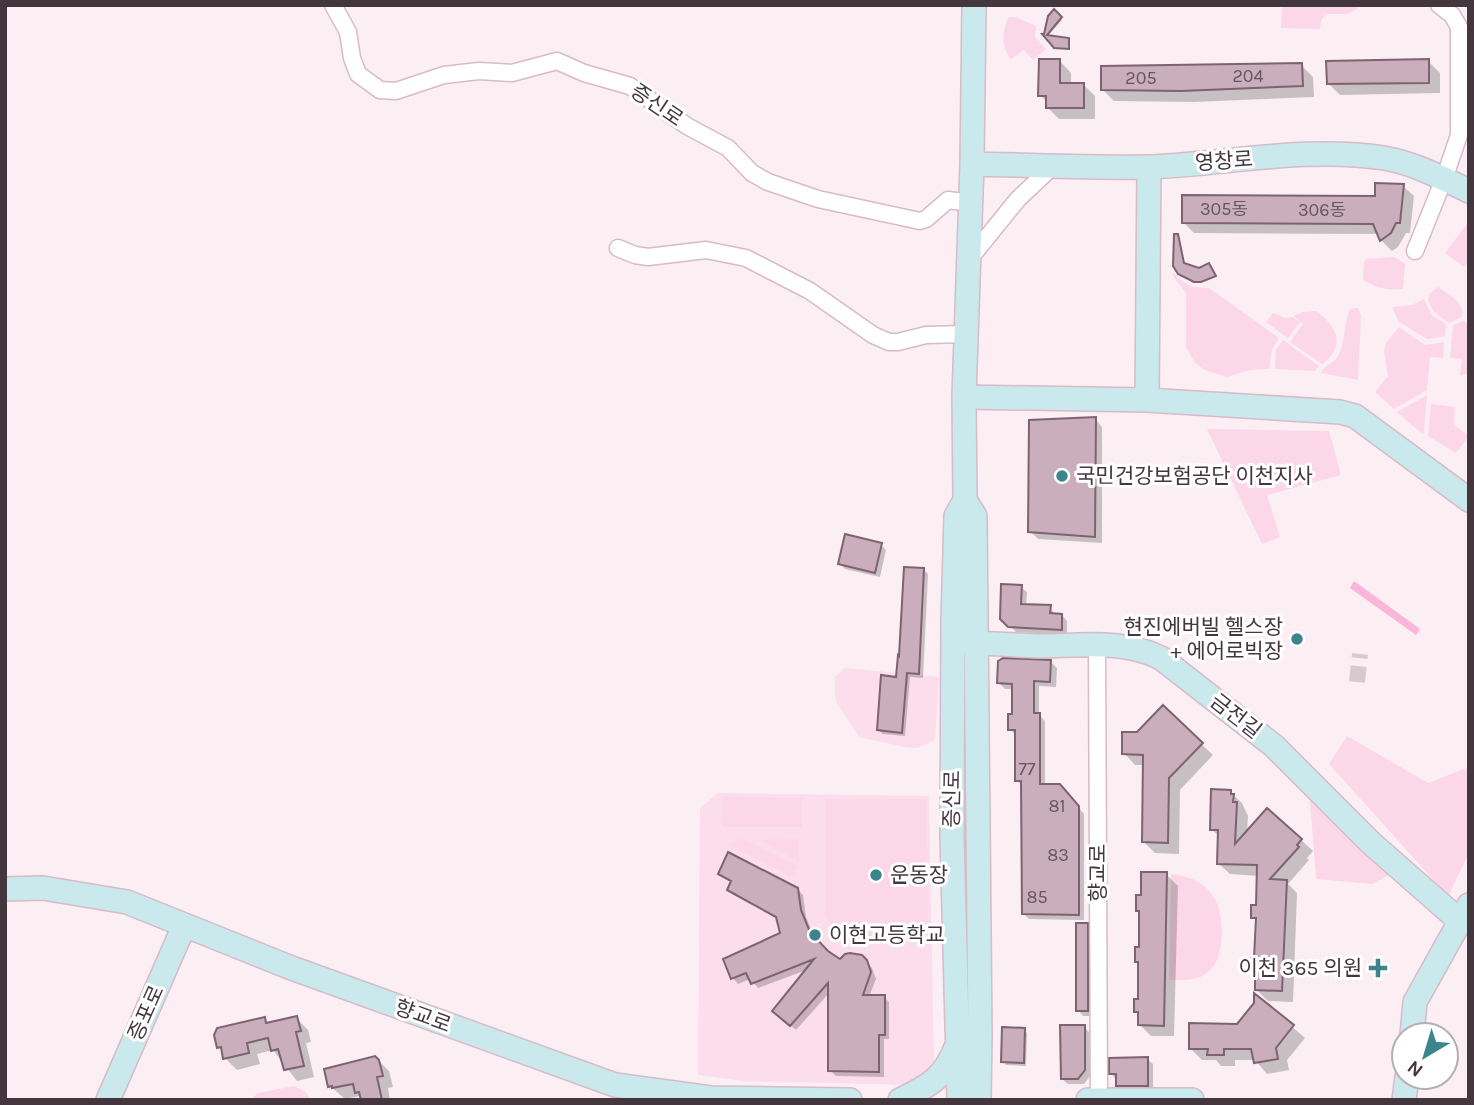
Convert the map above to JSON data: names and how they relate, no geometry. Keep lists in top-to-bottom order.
{
  "streets": {
    "street": [
      "증신로",
      "영창로",
      "금전길",
      "향교로",
      "증포로"
    ]
  },
  "crossings": [
    ["증신로", "영창로"],
    ["증신로", "금전길"],
    ["금전길", "향교로"],
    ["향교로", "증포로"]
  ],
  "places": {
    "other": [
      "국민건강보험공단 이천지사",
      "현진에버빌 헬스장 + 에어로빅장",
      "운동장",
      "이현고등학교"
    ],
    "health": ["이천 365 의원"]
  },
  "house_numbers": [
    "204",
    "205",
    "305동",
    "306동",
    "77",
    "81",
    "83",
    "85"
  ],
  "north": "bottom left"
}
